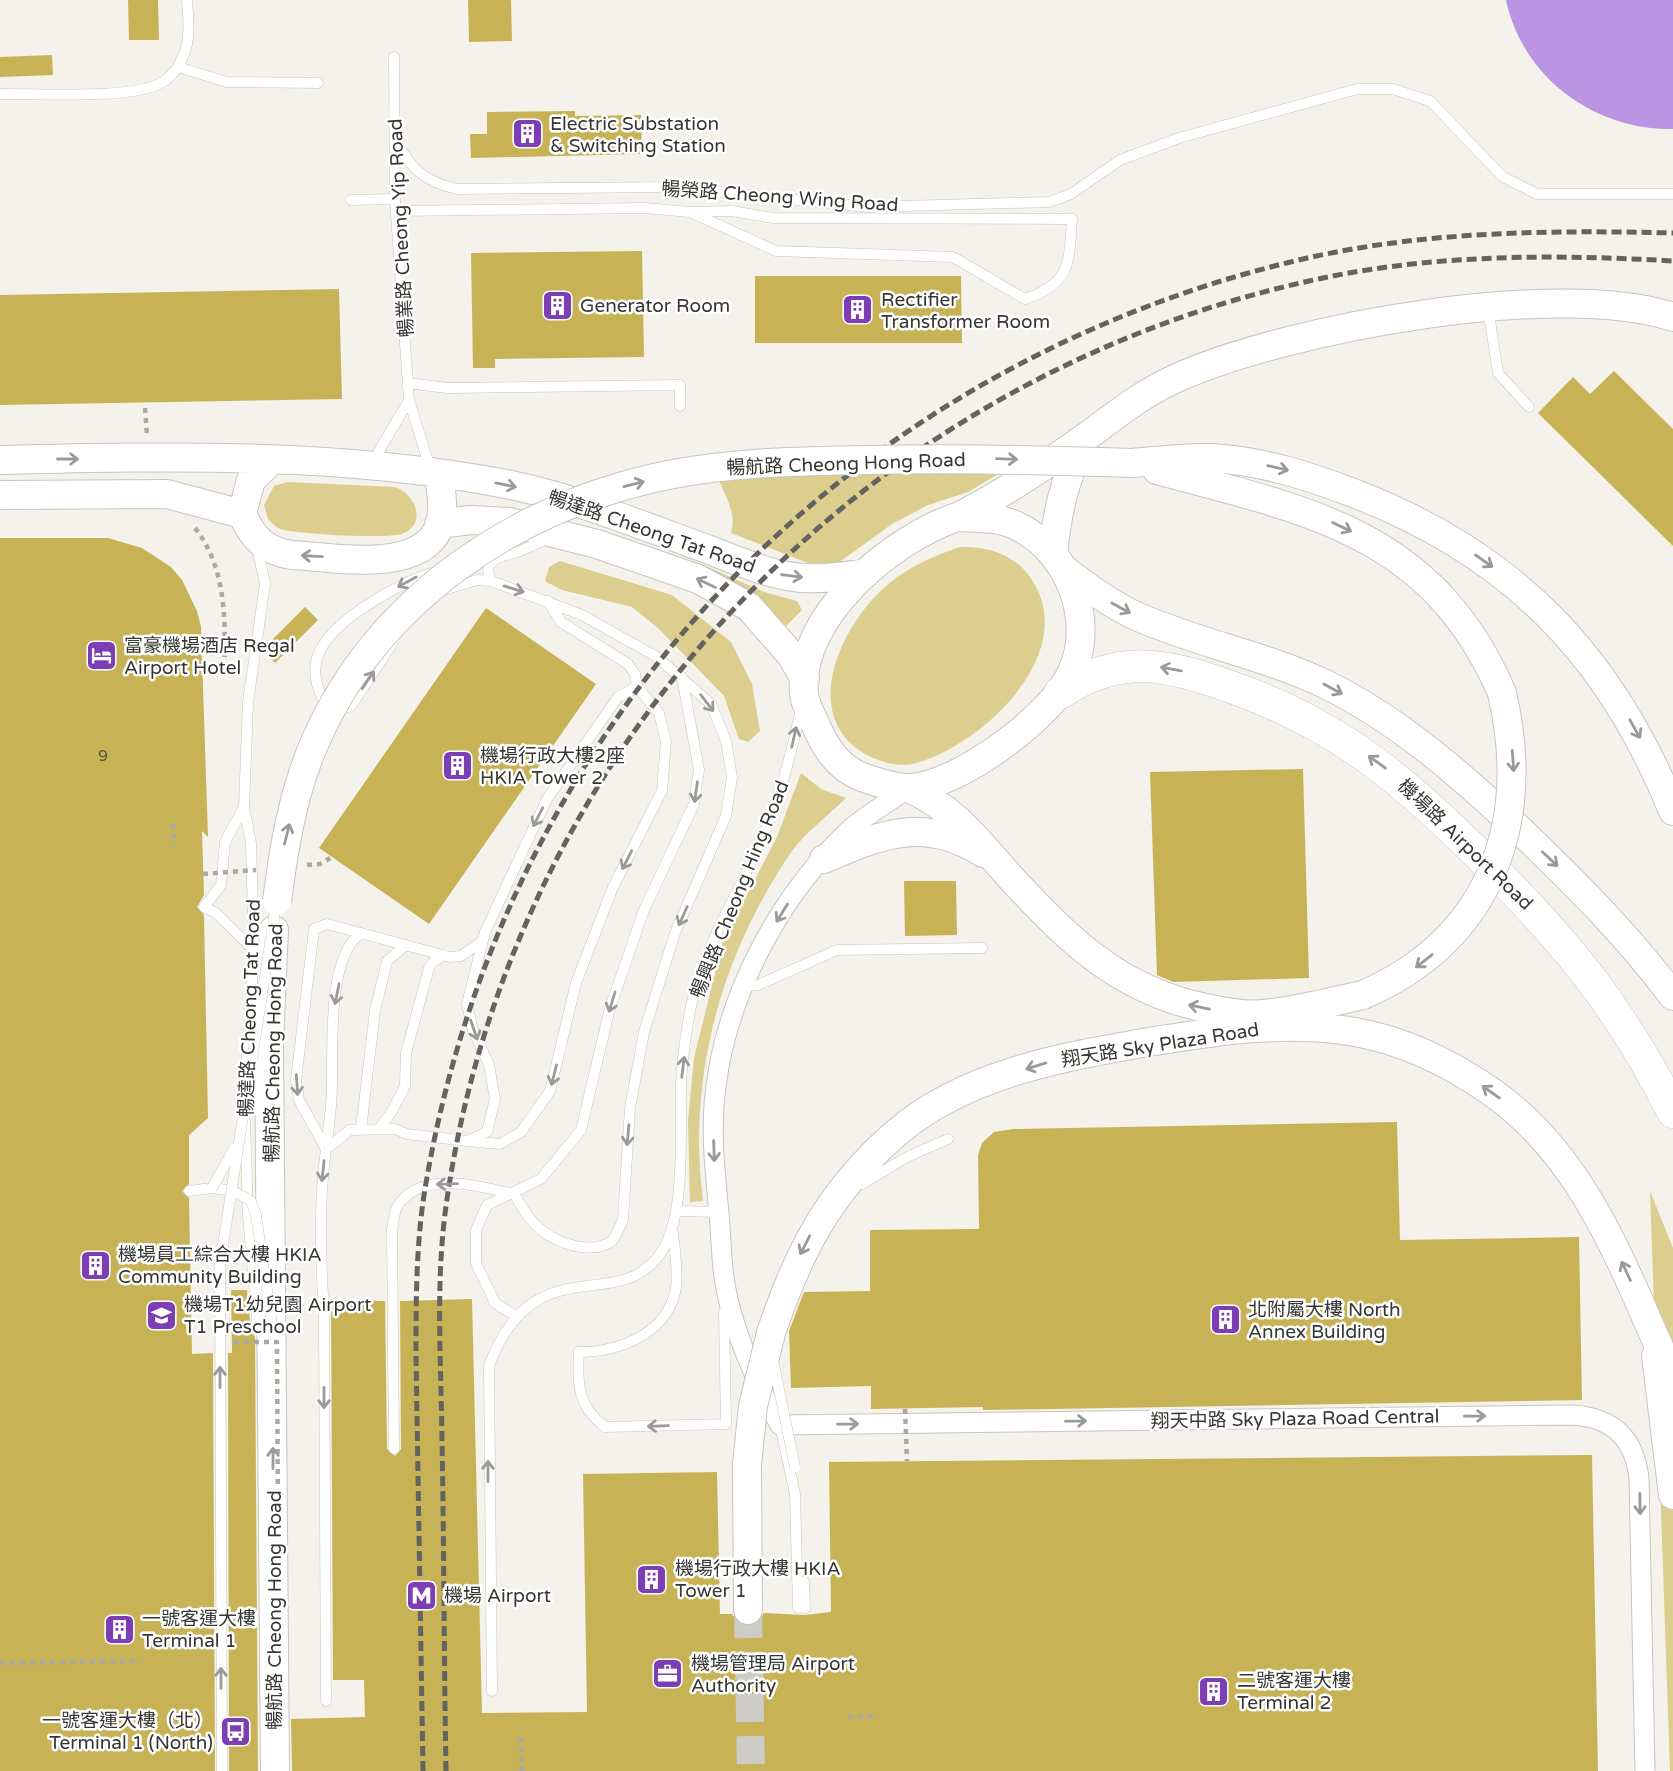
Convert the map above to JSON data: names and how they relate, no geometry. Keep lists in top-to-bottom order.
{
  "streets": {
    "main road": ["機場路 Airport Road"],
    "street": [
      "暢航路 Cheong Hong Road",
      "暢達路 Cheong Tat Road",
      "翔天路 Sky Plaza Road",
      "翔天中路 Sky Plaza Road Central"
    ],
    "lane": ["暢榮路 Cheong Wing Road", "暢業路 Cheong Yip Road", "暢興路 Cheong Hing Road"]
  },
  "crossings": [
    ["暢榮路 Cheong Wing Road", "暢業路 Cheong Yip Road"],
    ["暢業路 Cheong Yip Road", "暢達路 Cheong Tat Road"],
    ["暢達路 Cheong Tat Road", "暢興路 Cheong Hing Road"],
    ["翔天路 Sky Plaza Road", "翔天中路 Sky Plaza Road Central"]
  ],
  "one_way": ["機場路 Airport Road"],
  "places": {
    "building": [
      "Electric Substation & Switching Station",
      "Generator Room",
      "Rectifier Transformer Room",
      "機場行政大樓2座 HKIA Tower 2",
      "機場員工綜合大樓 HKIA Community Building",
      "北附屬大樓 North Annex Building",
      "機場行政大樓 HKIA Tower 1",
      "一號客運大樓 Terminal 1",
      "二號客運大樓 Terminal 2"
    ],
    "hotel": ["富豪機場酒店 Regal Airport Hotel"],
    "school or university": ["機場T1幼兒園 Airport T1 Preschool"],
    "metro station": ["機場 Airport"],
    "office": ["機場管理局 Airport Authority"],
    "bus stop": ["一號客運大樓（北） Terminal 1 (North)"]
  },
  "house_numbers": ["9"]
}
